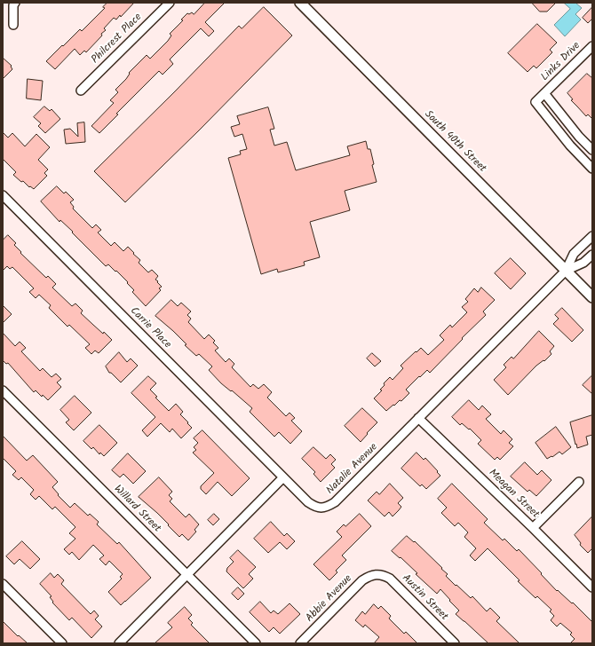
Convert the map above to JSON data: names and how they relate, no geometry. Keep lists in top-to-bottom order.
{
  "streets": {
    "street": [
      "Philcrest Place",
      "Links Drive",
      "South 40th Street",
      "Carrie Place",
      "Natalie Avenue",
      "Meagan Street",
      "Willard Street",
      "Austin Street",
      "Abbie Avenue"
    ]
  },
  "crossings": [
    ["South 40th Street", "Natalie Avenue"],
    ["Carrie Place", "Natalie Avenue"],
    ["Natalie Avenue", "Meagan Street"],
    ["Austin Street", "Abbie Avenue"]
  ]
}
